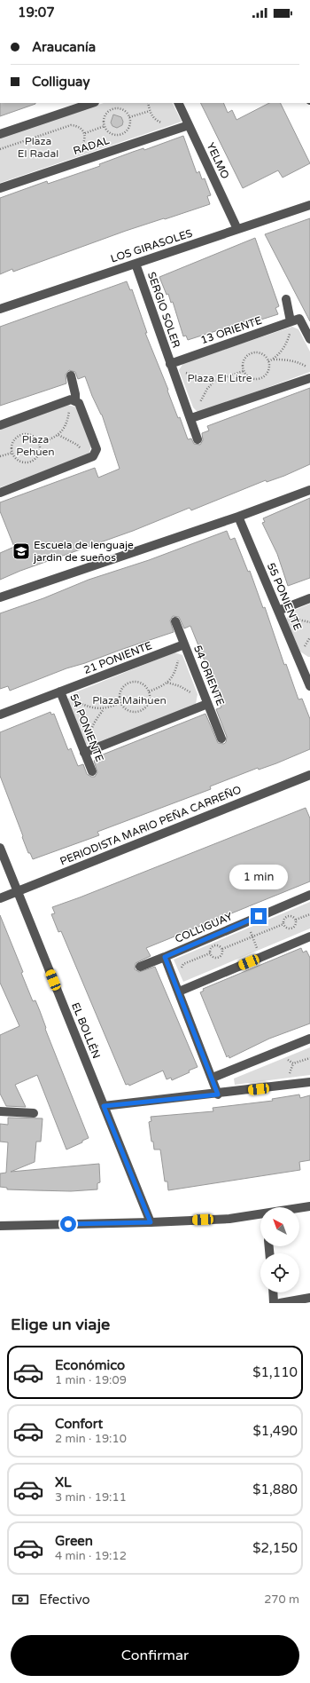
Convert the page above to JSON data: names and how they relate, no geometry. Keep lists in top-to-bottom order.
{
  "streets": {
    "street": [
      "RADAL",
      "YELMO",
      "LOS GIRASOLES",
      "SERGIO SOLER",
      "13 ORIENTE",
      "55 PONIENTE",
      "21 PONIENTE",
      "54 ORIENTE",
      "54 PONIENTE",
      "PERIODISTA MARIO PEÑA CARREÑO",
      "COLLIGUAY",
      "EL BOLLÉN"
    ]
  },
  "crossings": [
    ["RADAL", "YELMO"],
    ["YELMO", "LOS GIRASOLES"],
    ["LOS GIRASOLES", "SERGIO SOLER"],
    ["SERGIO SOLER", "13 ORIENTE"],
    ["21 PONIENTE", "54 ORIENTE"],
    ["21 PONIENTE", "54 PONIENTE"],
    ["PERIODISTA MARIO PEÑA CARREÑO", "EL BOLLÉN"]
  ],
  "parks": [
    "Plaza El Radal",
    "Plaza El Litre",
    "Plaza Pehuen",
    "Plaza Maihuen"
  ],
  "places": {
    "school or university": ["Escuela de lenguaje jardin de sueños"]
  },
  "north": "top left",
  "page": {
    "status": "19:07",
    "banner": ["Araucanía", "Colliguay"],
    "bubble": "1 min",
    "heading": "Elige un viaje",
    "list": [
      {
        "name": "Económico",
        "note": "1 min · 19:09",
        "value": "$1,110"
      },
      {
        "name": "Confort",
        "note": "2 min · 19:10",
        "value": "$1,490"
      },
      {
        "name": "XL",
        "note": "3 min · 19:11",
        "value": "$1,880"
      },
      {
        "name": "Green",
        "note": "4 min · 19:12",
        "value": "$2,150"
      }
    ],
    "pay": ["Efectivo", "270 m"],
    "buttons": "Confirmar"
  }
}
